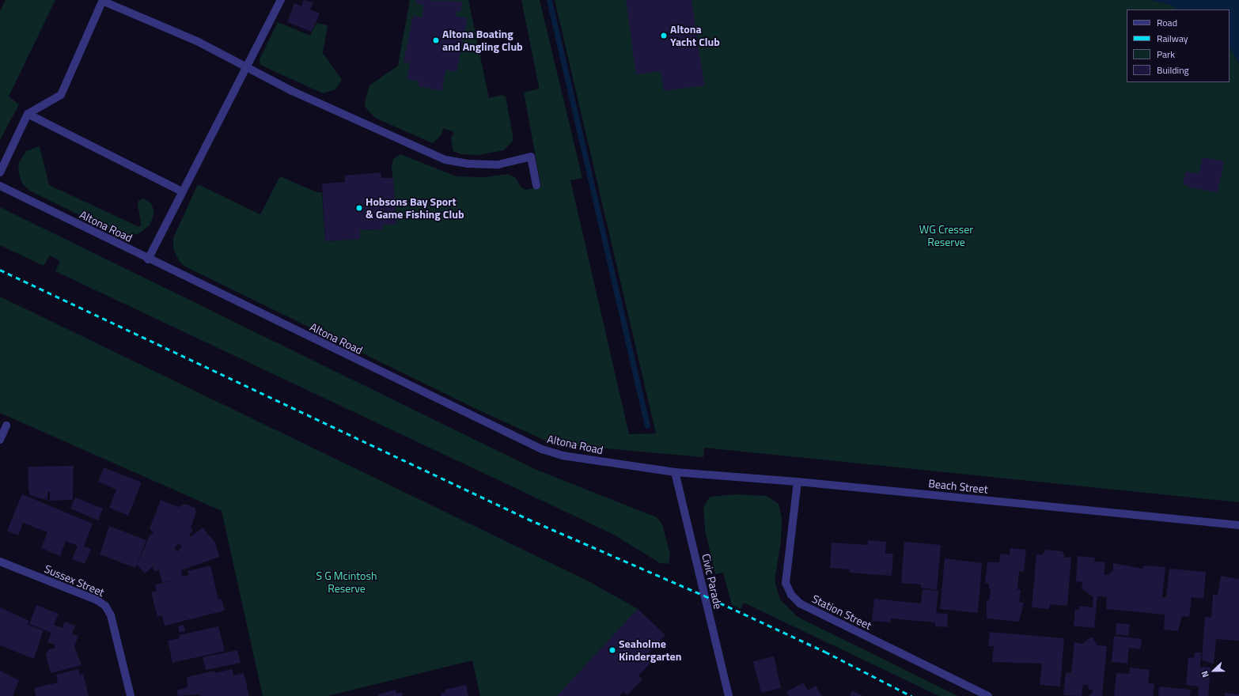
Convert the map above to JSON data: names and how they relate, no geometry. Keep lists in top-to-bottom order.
{
  "streets": {
    "street": [
      "Altona Road",
      "Beach Street",
      "Sussex Street",
      "Civic Parade",
      "Station Street"
    ]
  },
  "crossings": [
    ["Altona Road", "Beach Street"],
    ["Altona Road", "Civic Parade"],
    ["Beach Street", "Civic Parade"],
    ["Beach Street", "Station Street"]
  ],
  "parks": ["WG Cresser Reserve", "S G Mcintosh Reserve"],
  "places": [
    "Altona Yacht Club",
    "Altona Boating and Angling Club",
    "Hobsons Bay Sport & Game Fishing Club",
    "Seaholme Kindergarten"
  ],
  "legend": [
    "Road",
    "Railway",
    "Park",
    "Building"
  ],
  "north": "left"
}
